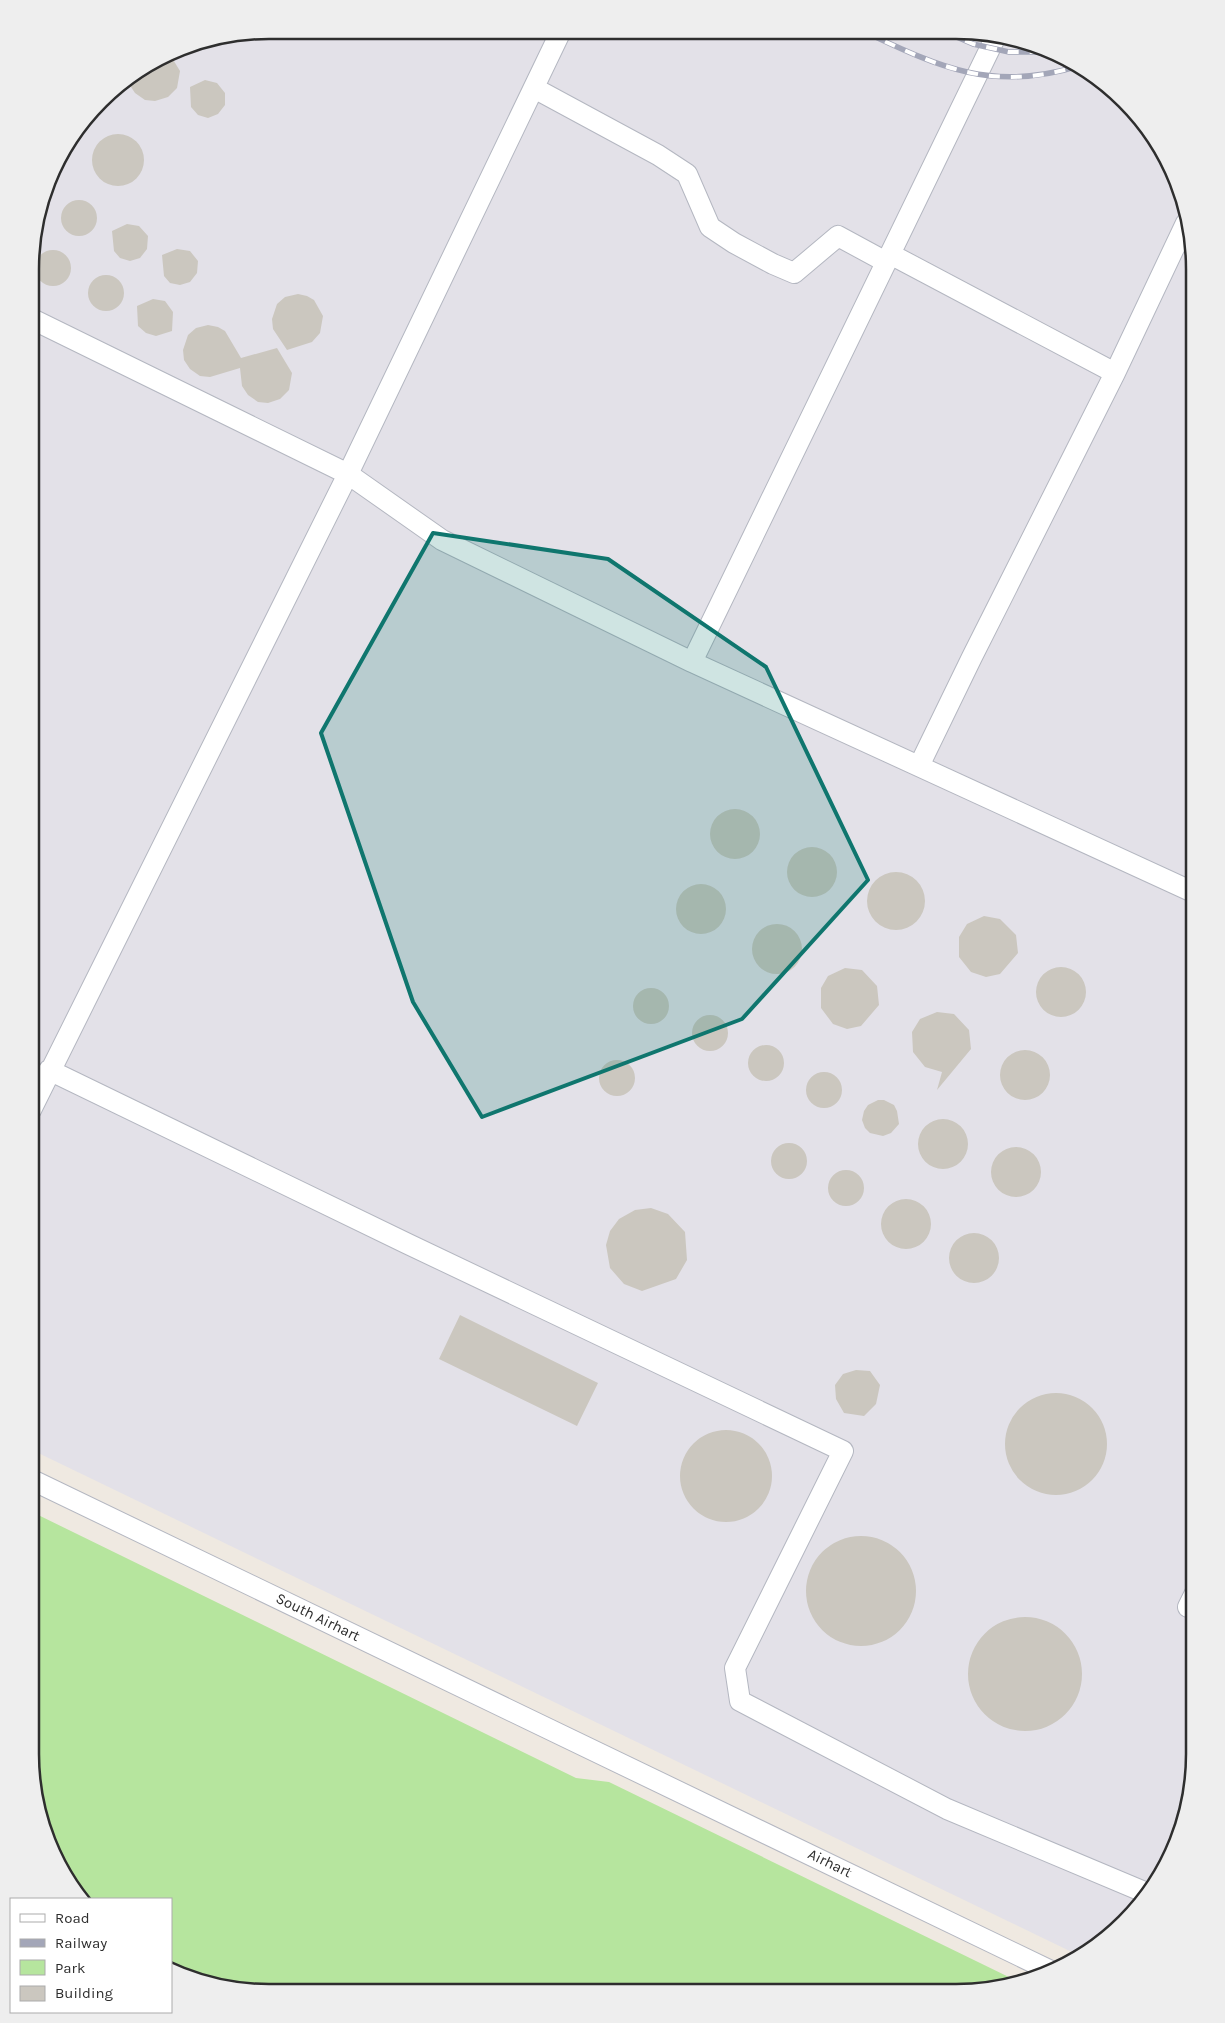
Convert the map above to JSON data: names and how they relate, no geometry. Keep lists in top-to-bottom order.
{
  "streets": {
    "street": ["South Airhart", "Airhart"]
  },
  "crossings": [
    ["South Airhart", "Airhart"]
  ],
  "legend": [
    "Road",
    "Railway",
    "Park",
    "Building"
  ]
}
